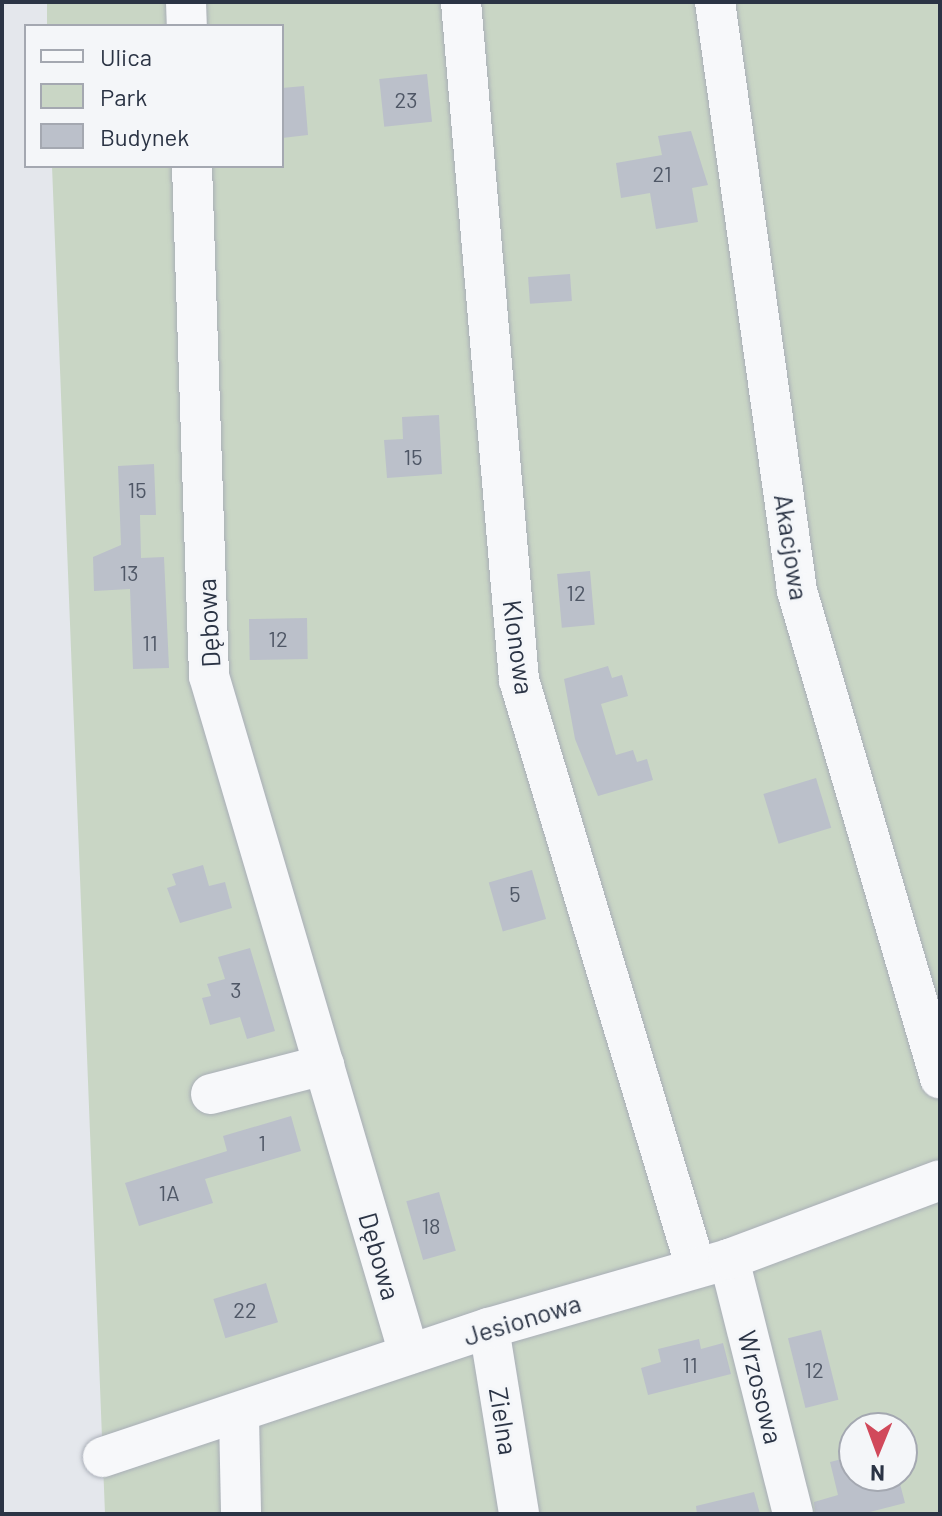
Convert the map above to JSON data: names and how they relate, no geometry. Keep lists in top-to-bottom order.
{
  "streets": {
    "street": [
      "Akacjowa",
      "Dębowa",
      "Klonowa",
      "Jesionowa",
      "Wrzosowa",
      "Zielna"
    ]
  },
  "crossings": [
    ["Dębowa", "Jesionowa"],
    ["Klonowa", "Jesionowa"],
    ["Klonowa", "Wrzosowa"],
    ["Jesionowa", "Wrzosowa"],
    ["Jesionowa", "Zielna"]
  ],
  "house_numbers": [
    "23",
    "21",
    "15",
    "15",
    "13",
    "12",
    "12",
    "11",
    "5",
    "3",
    "1",
    "1A",
    "18",
    "22",
    "11",
    "12"
  ],
  "legend": ["Ulica", "Park", "Budynek"],
  "north": "bottom"
}
